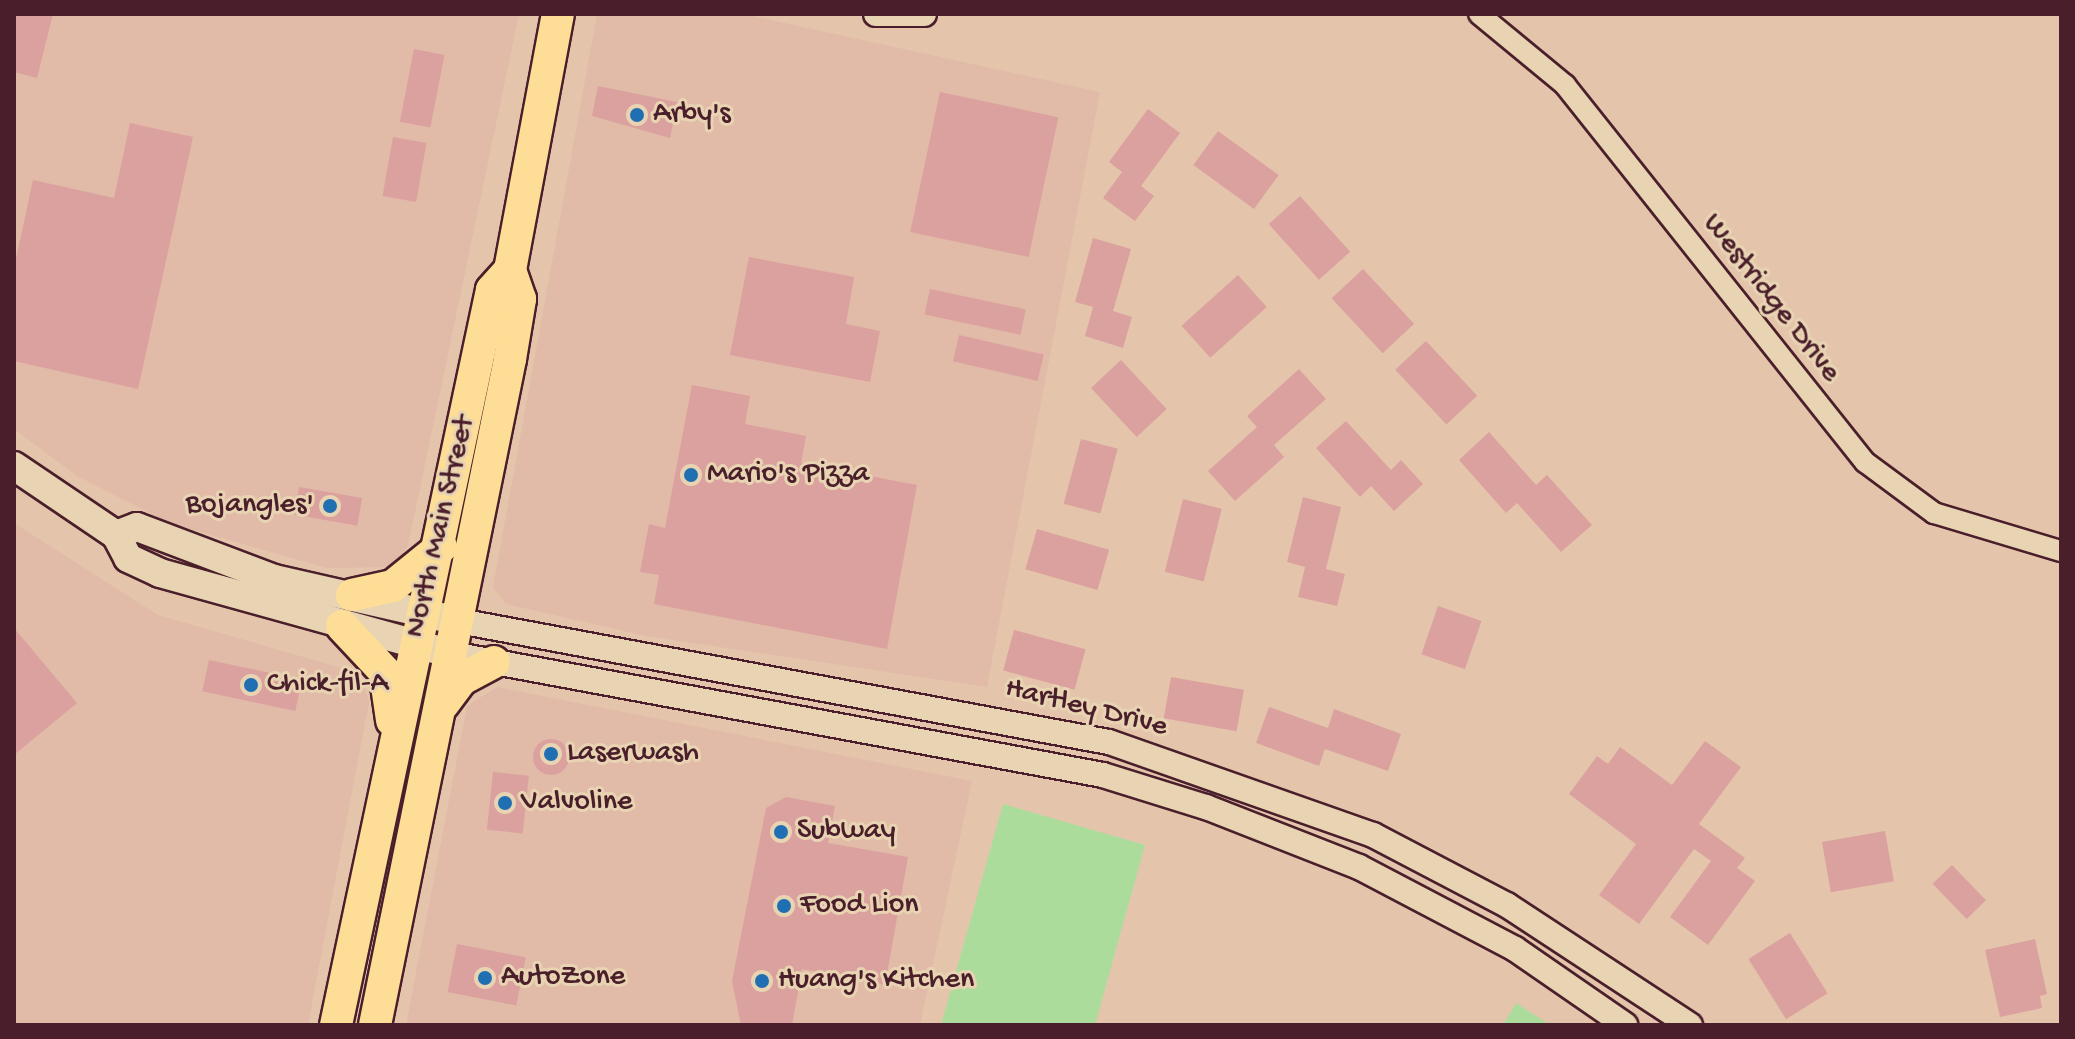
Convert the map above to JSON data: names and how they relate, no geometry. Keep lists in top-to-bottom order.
{
  "streets": {
    "main road": ["North Main Street"],
    "street": ["Westridge Drive", "Hartley Drive"]
  },
  "crossings": [
    ["North Main Street", "Hartley Drive"]
  ],
  "places": [
    "Arby's",
    "Mario's Pizza",
    "Bojangles'",
    "Chick-fil-A",
    "Laserwash",
    "Valvoline",
    "Subway",
    "Food Lion",
    "AutoZone",
    "Huang's Kitchen"
  ]
}
